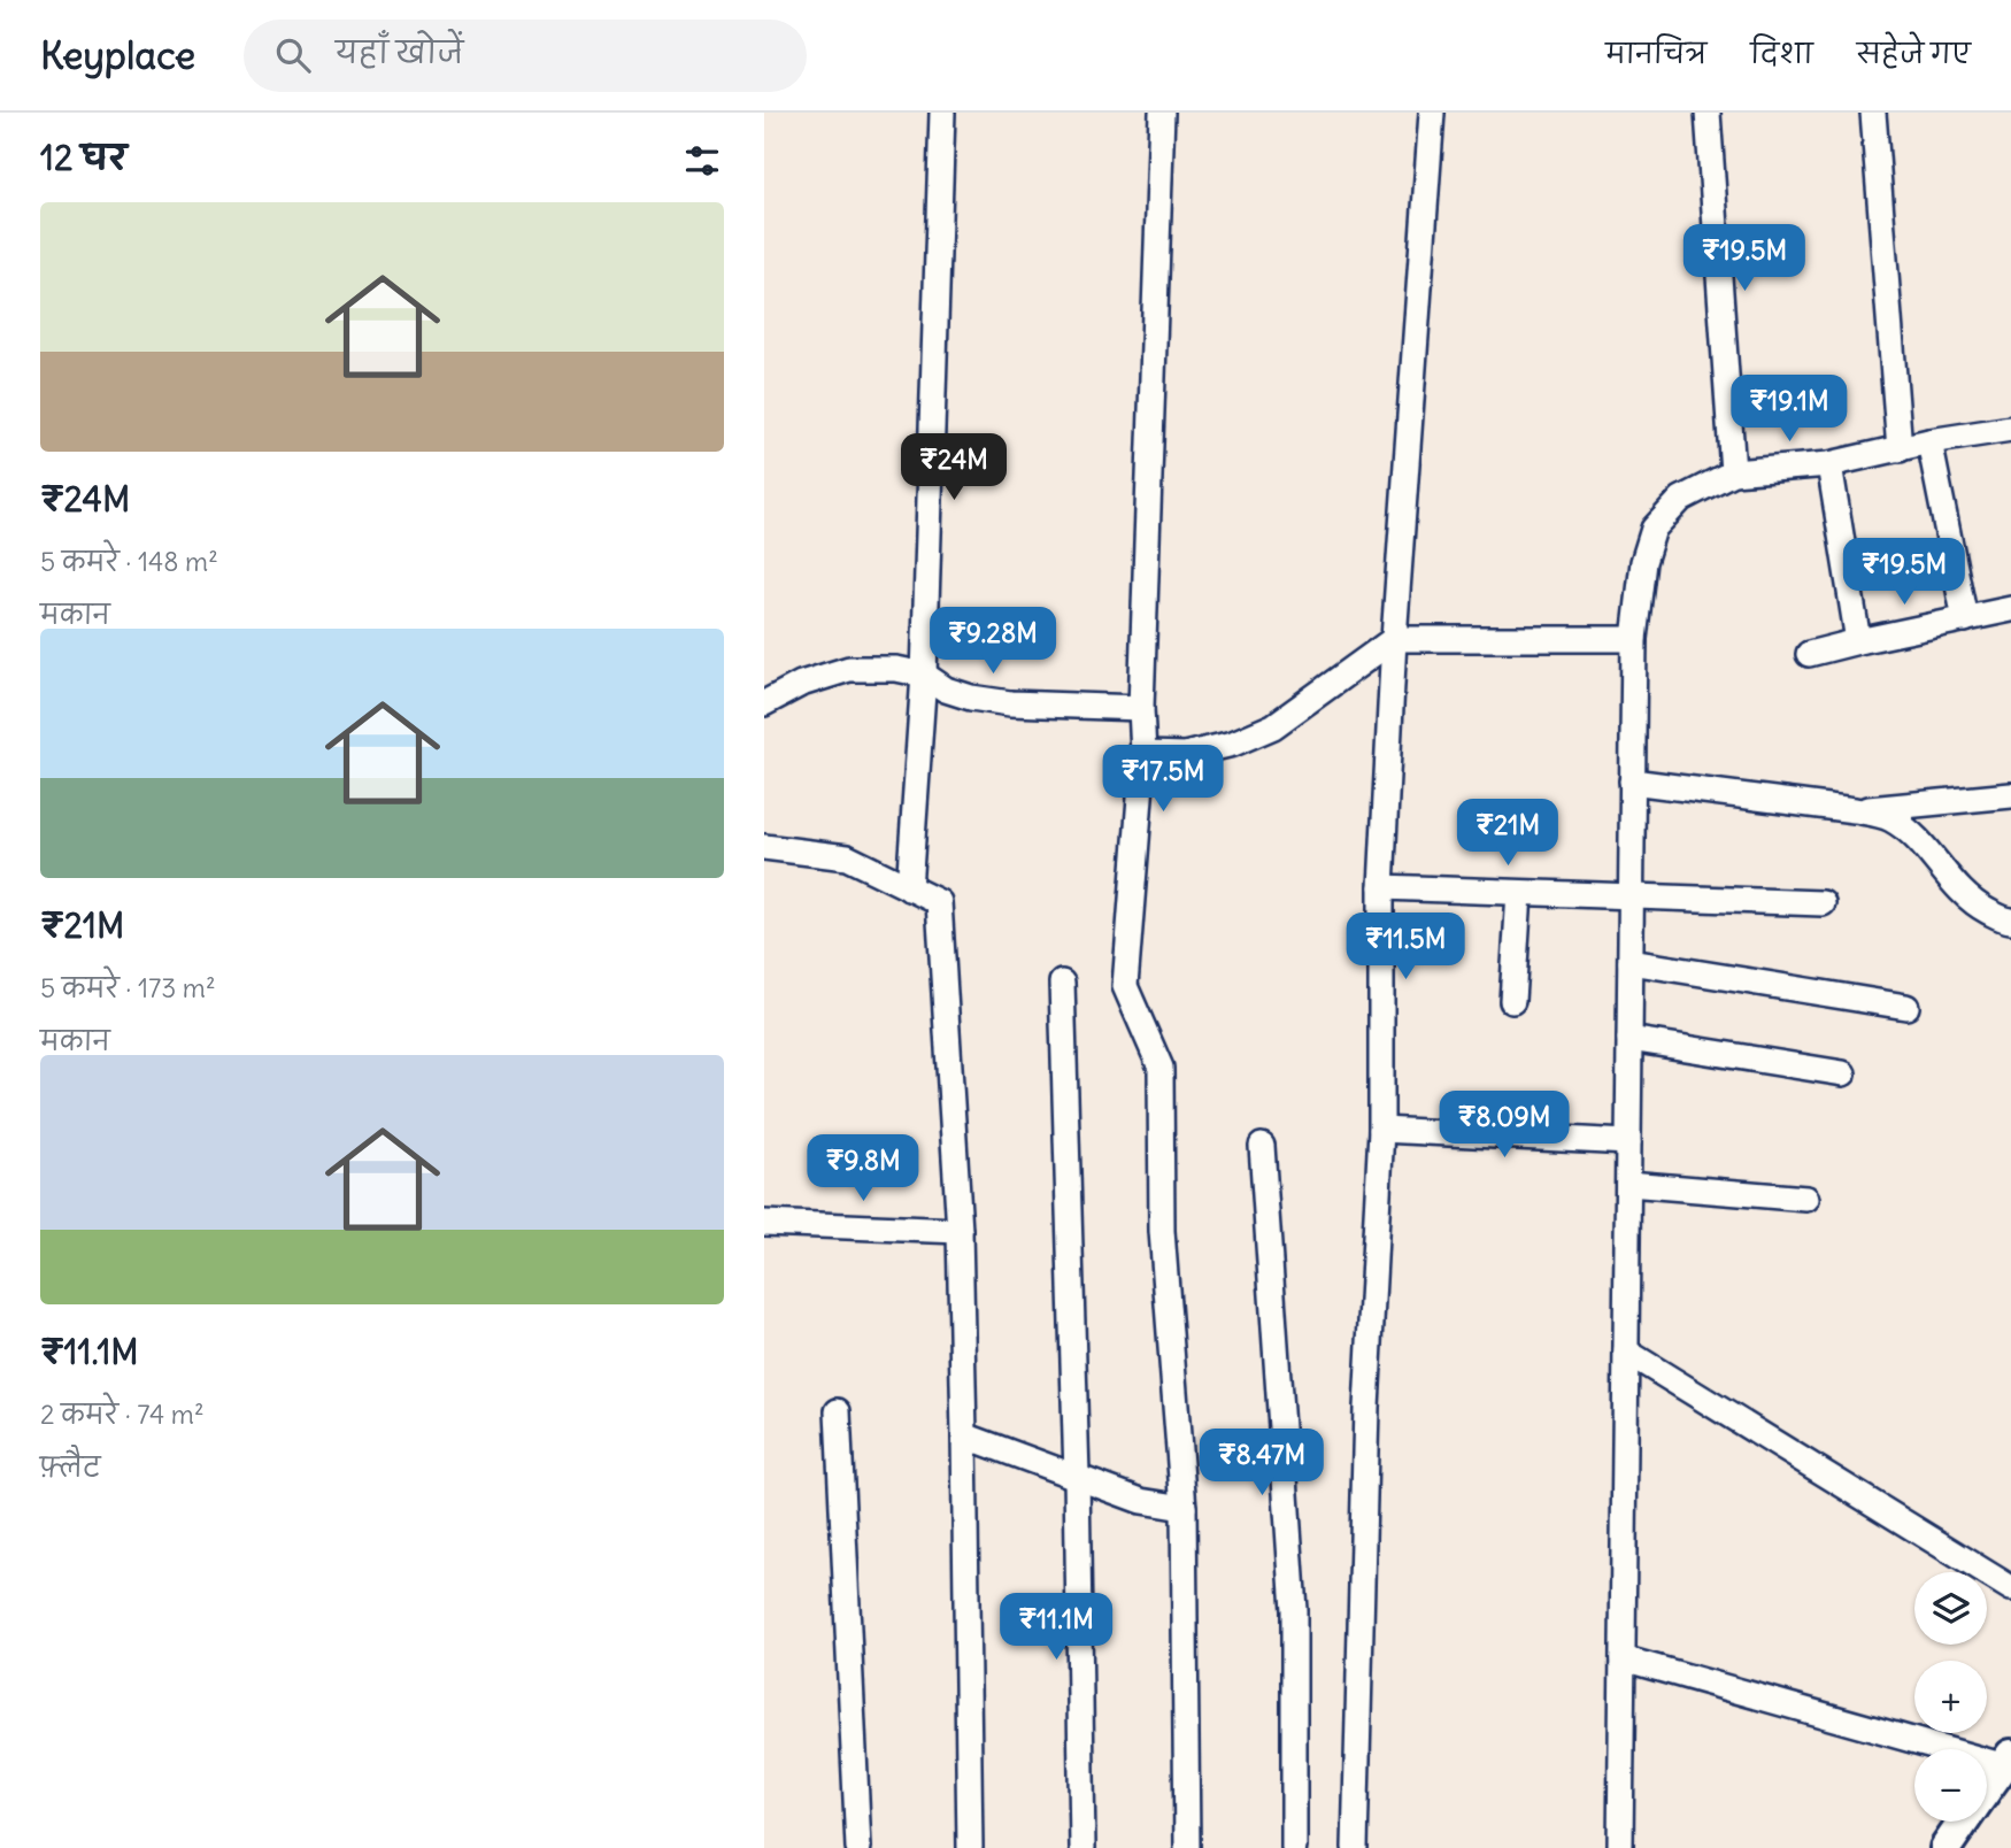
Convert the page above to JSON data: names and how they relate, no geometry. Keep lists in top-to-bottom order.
{
  "page": {
    "header": "Keyplace",
    "search": "यहाँ खोजें",
    "nav": ["मानचित्र", "दिशा", "सहेजे गए"],
    "heading": "12 घर",
    "list": [
      {
        "name": "₹24M",
        "note": "5 कमरे · 148 m² · मकान"
      },
      {
        "name": "₹21M",
        "note": "5 कमरे · 173 m² · मकान"
      },
      {
        "name": "₹11.1M",
        "note": "2 कमरे · 74 m² · फ़्लैट"
      }
    ],
    "price": [
      "₹19.5M",
      "₹19.1M",
      "₹24M",
      "₹19.5M",
      "₹9.28M",
      "₹17.5M",
      "₹21M",
      "₹11.5M",
      "₹8.09M",
      "₹9.8M",
      "₹8.47M",
      "₹11.1M"
    ],
    "map_buttons": ["+", "−"]
  }
}
